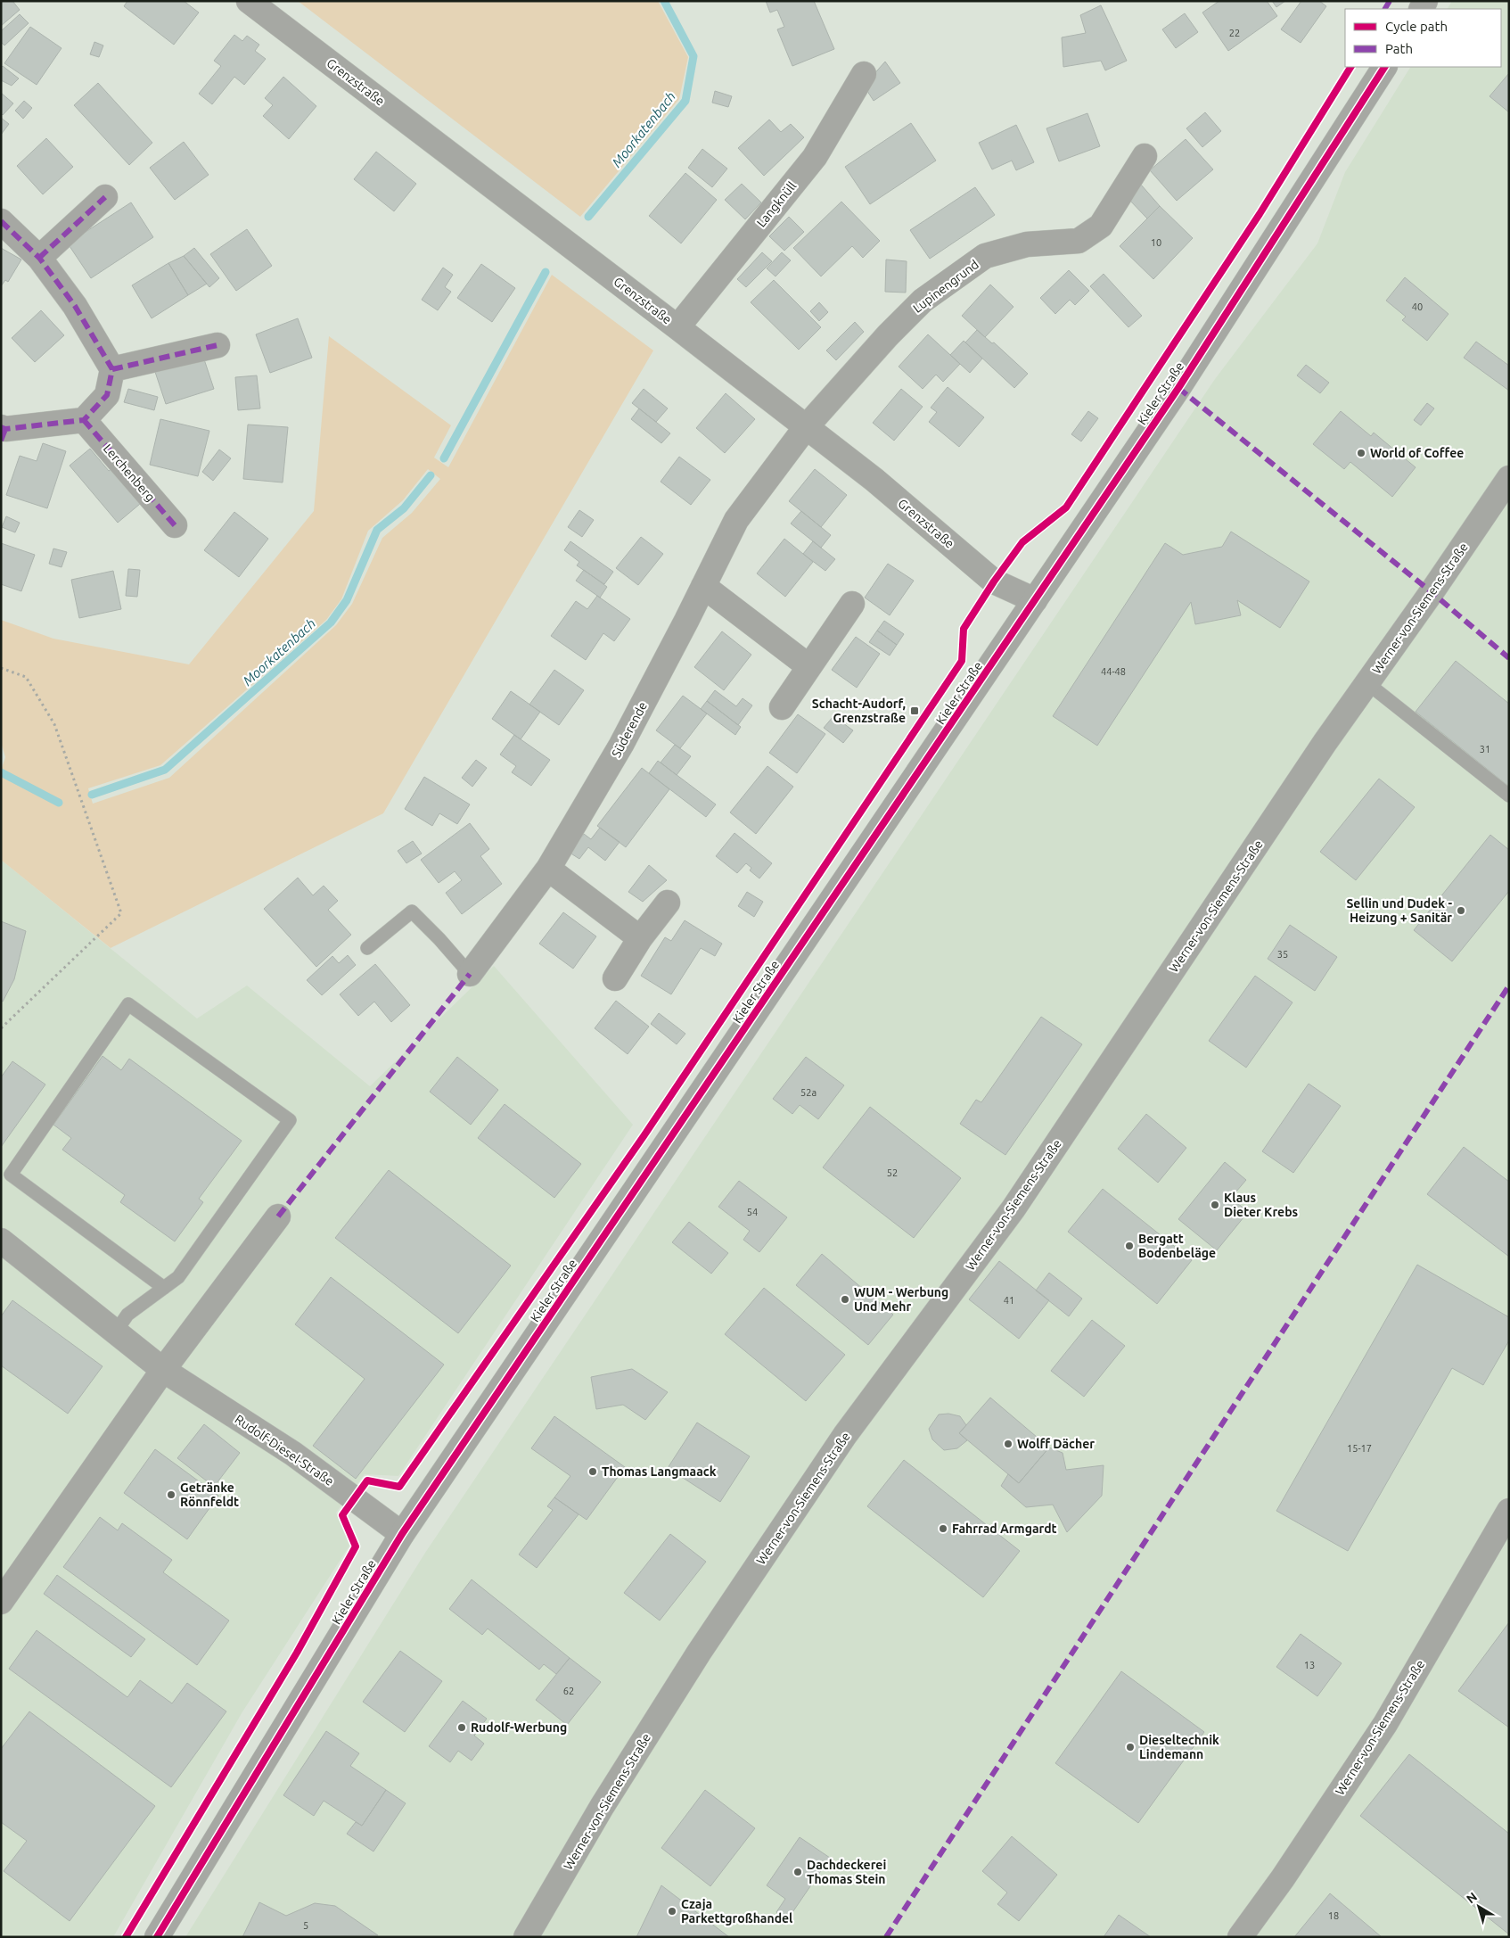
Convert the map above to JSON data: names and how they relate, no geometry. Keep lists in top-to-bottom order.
{
  "streets": {
    "street": [
      "Grenzstraße",
      "Langknüll",
      "Lupinengrund",
      "Kieler Straße",
      "Lerchenberg",
      "Werner-von-Siemens-Straße",
      "Süderende",
      "Rudolf-Diesel-Straße"
    ]
  },
  "crossings": [
    ["Grenzstraße", "Langknüll"],
    ["Grenzstraße", "Lupinengrund"],
    ["Grenzstraße", "Kieler Straße"],
    ["Grenzstraße", "Süderende"],
    ["Lupinengrund", "Süderende"],
    ["Kieler Straße", "Rudolf-Diesel-Straße"]
  ],
  "water": ["Moorkatenbach"],
  "places": {
    "other": [
      "World of Coffee",
      "Sellin und Dudek - Heizung + Sanitär",
      "Klaus Dieter Krebs",
      "Bergatt Bodenbeläge",
      "WUM - Werbung Und Mehr",
      "Wolff Dächer",
      "Thomas Langmaack",
      "Getränke Rönnfeldt",
      "Fahrrad Armgardt",
      "Rudolf-Werbung",
      "Dieseltechnik Lindemann",
      "Dachdeckerei Thomas Stein",
      "Czaja Parkettgroßhandel"
    ],
    "transit": ["Schacht-Audorf, Grenzstraße"]
  },
  "house_numbers": [
    "22",
    "10",
    "40",
    "44-48",
    "31",
    "35",
    "52a",
    "52",
    "54",
    "41",
    "15-17",
    "13",
    "62",
    "18",
    "5"
  ],
  "legend": ["Cycle path", "Path"],
  "north": "top left"
}
